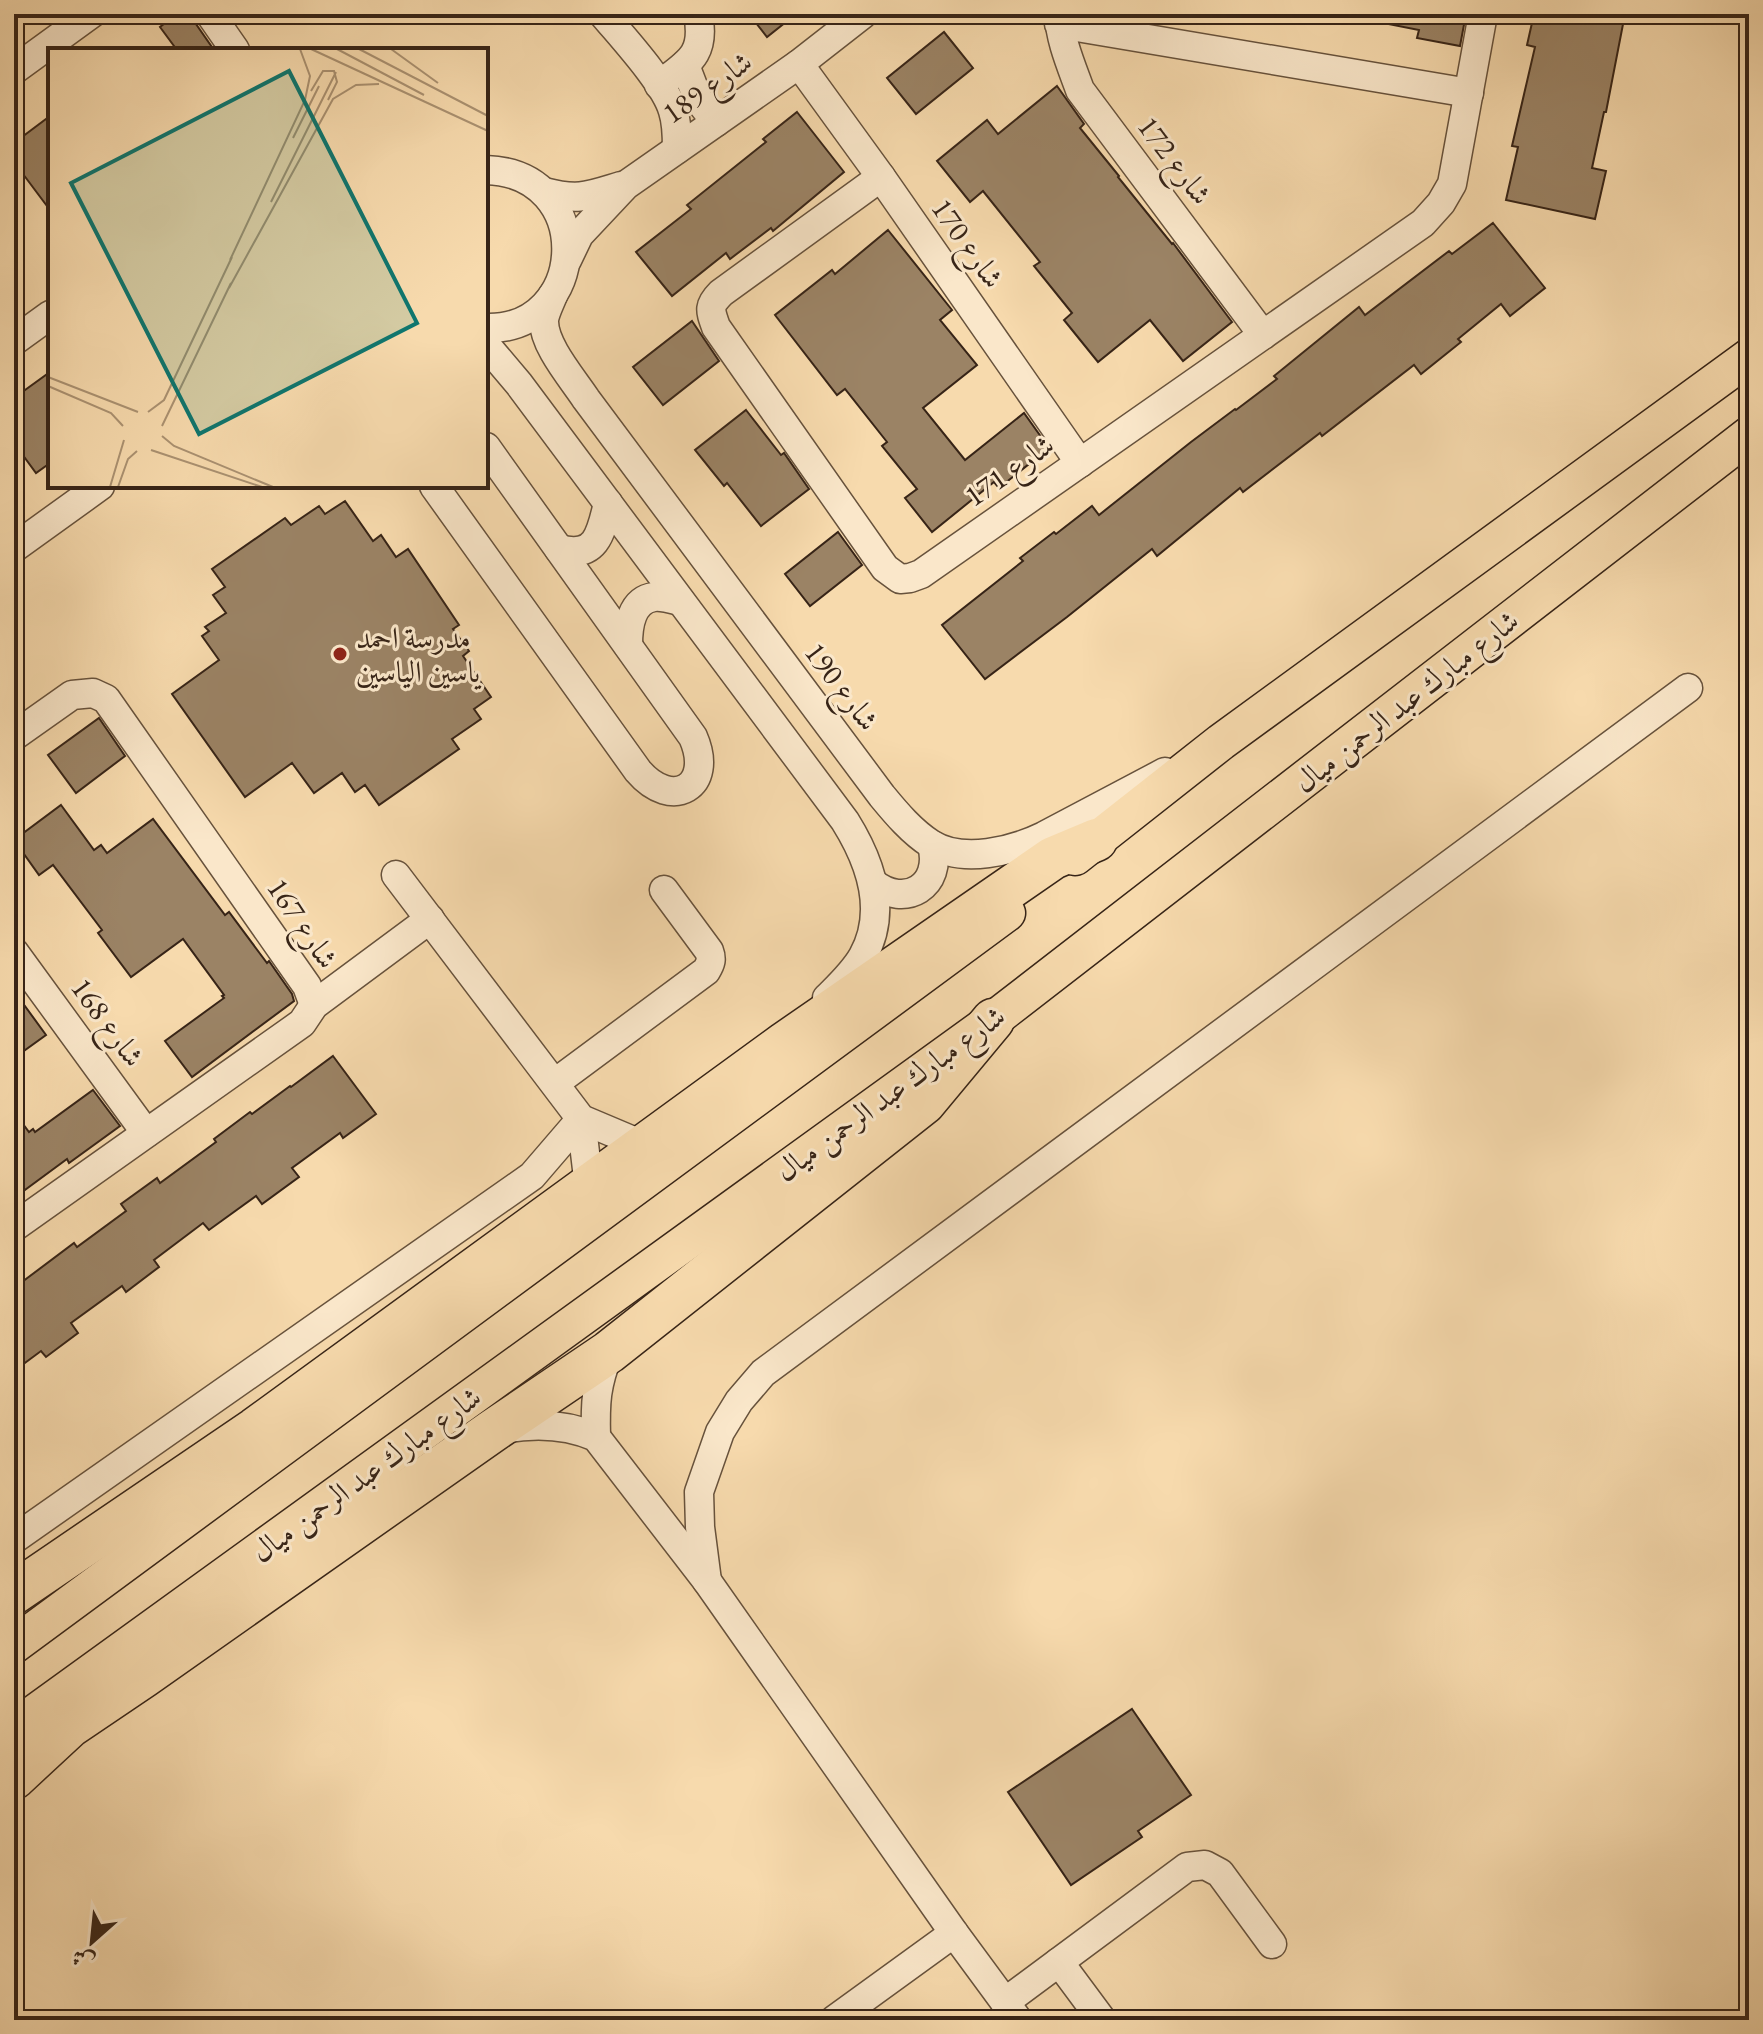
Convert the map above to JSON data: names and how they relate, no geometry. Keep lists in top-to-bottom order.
{
  "streets": {
    "main road": ["شارع مبارك عبد الرحمن ميال"],
    "street": [
      "شارع 189",
      "شارع 172",
      "شارع 170",
      "شارع 171",
      "شارع 190",
      "شارع 167",
      "شارع 168"
    ]
  },
  "crossings": [
    ["شارع 189", "شارع 170"],
    ["شارع 189", "شارع 190"],
    ["شارع 172", "شارع 171"],
    ["شارع 170", "شارع 171"],
    ["شارع 167", "شارع 168"]
  ],
  "places": ["مدرسة احمد ياسين الياسين"],
  "north": "bottom left"
}
